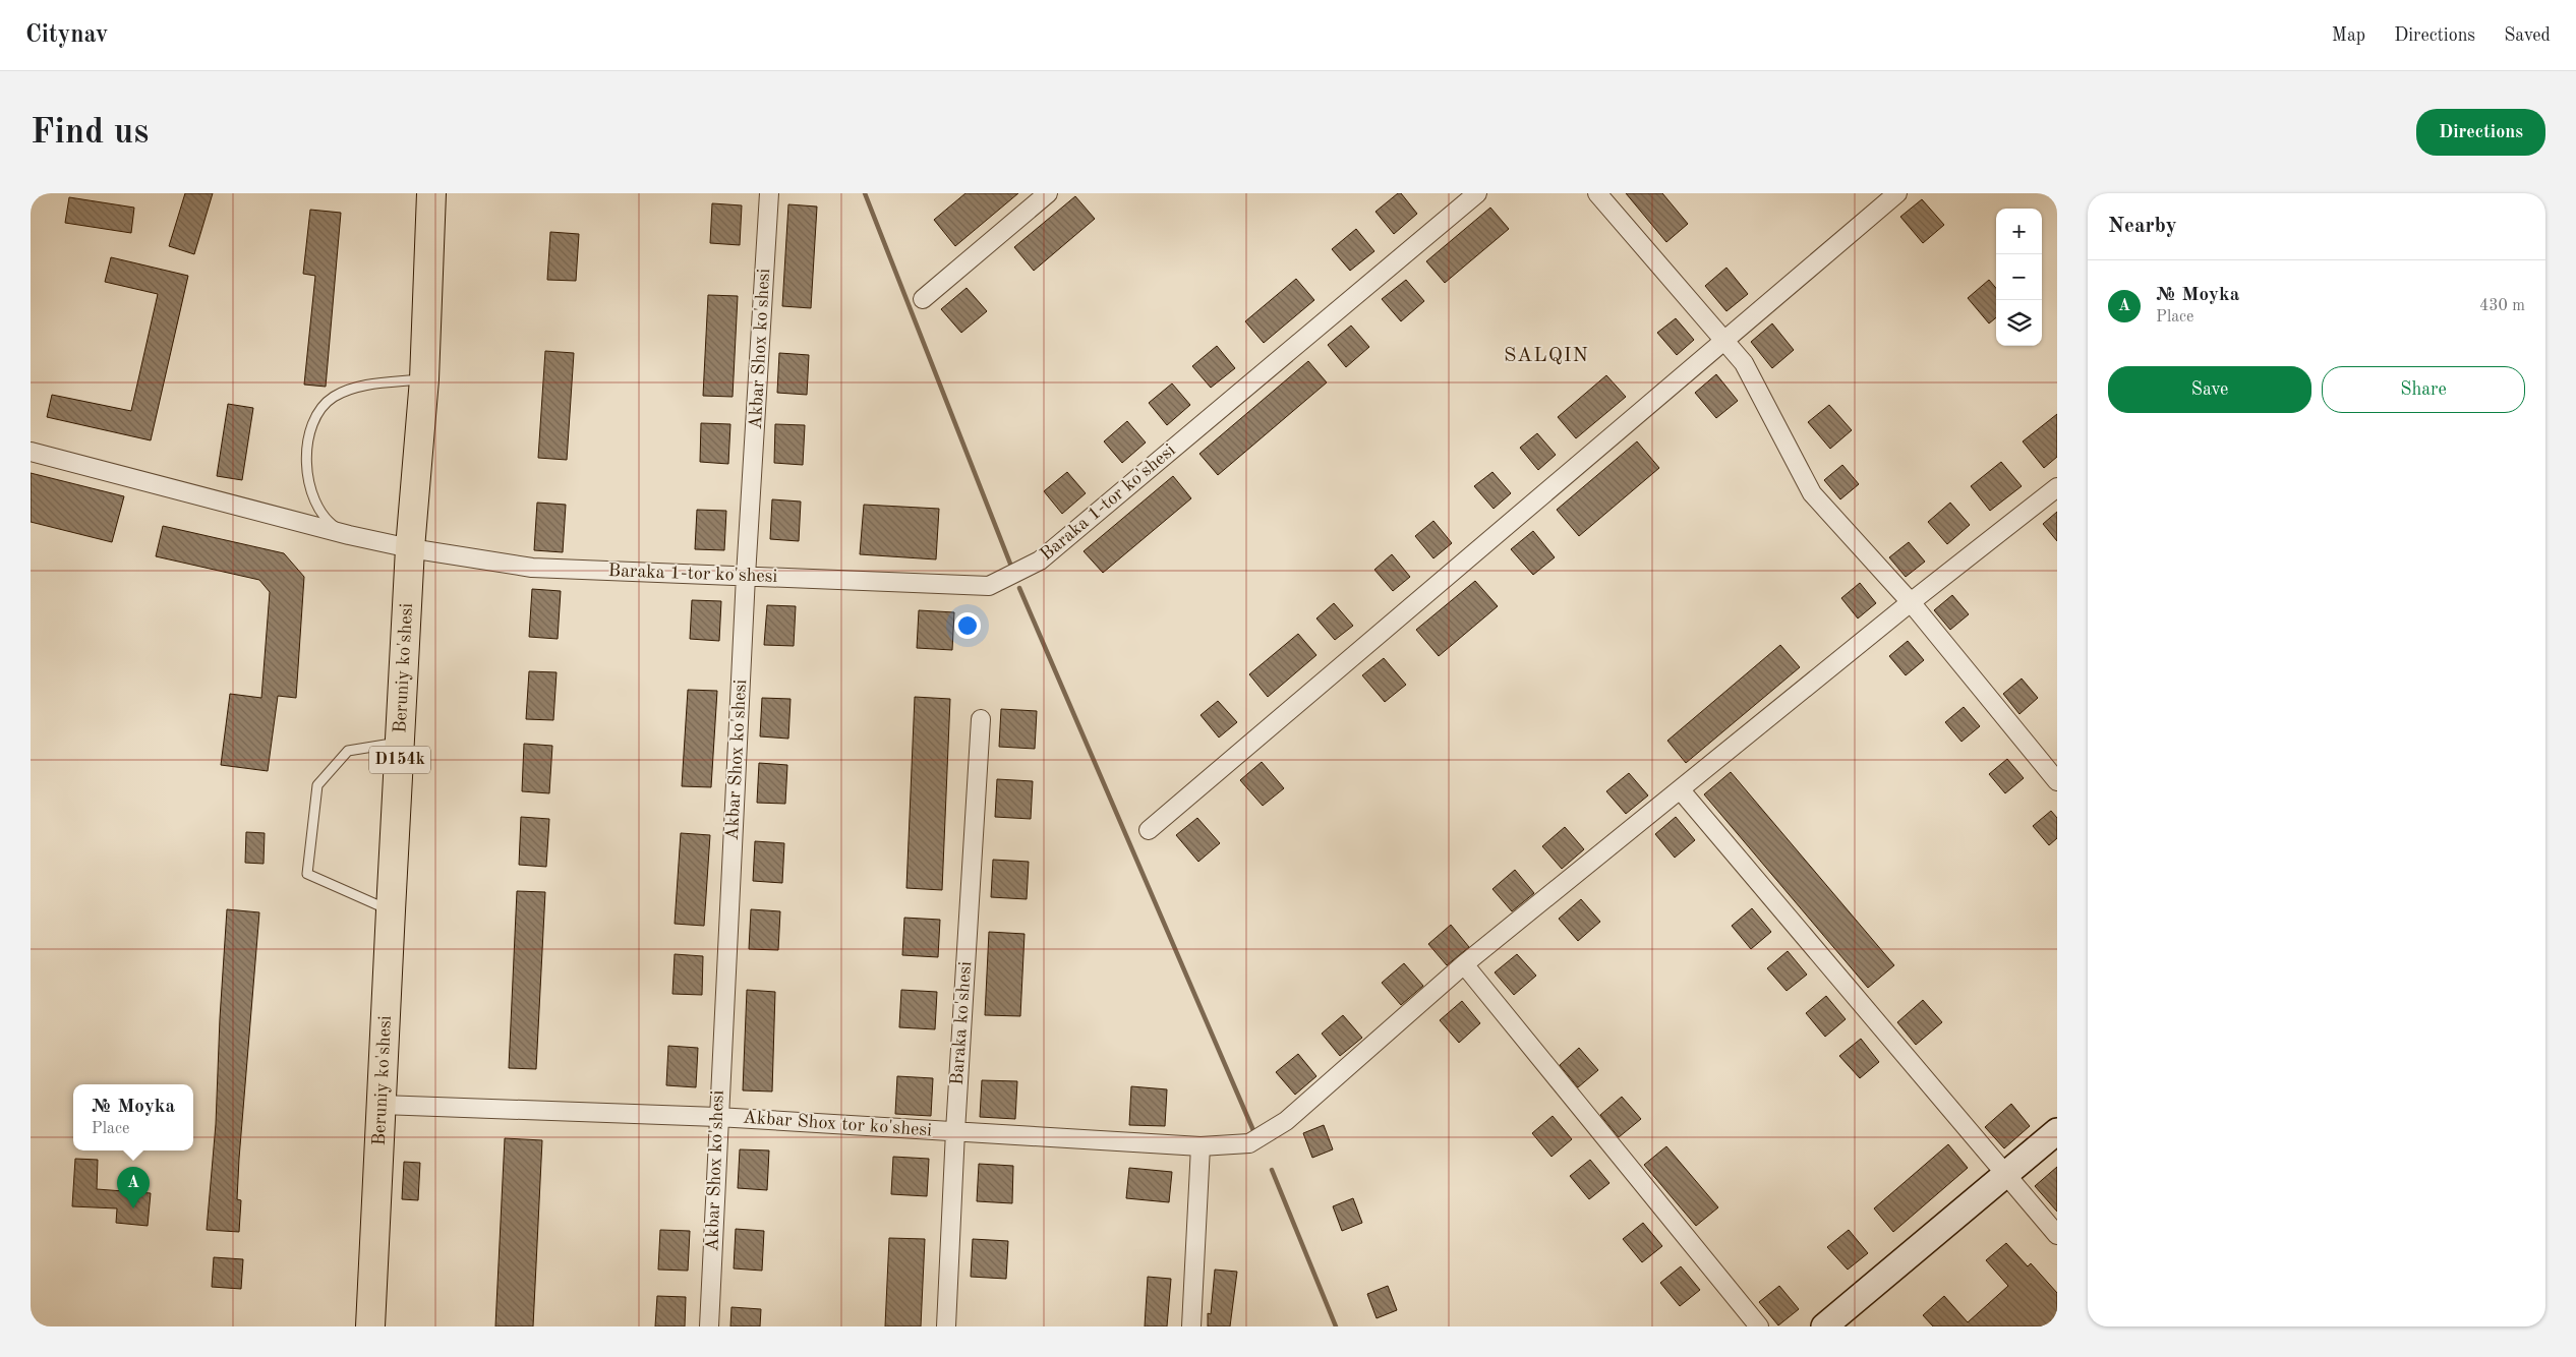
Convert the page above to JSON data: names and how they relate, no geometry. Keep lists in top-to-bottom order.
{
  "streets": {
    "main road": ["Beruniy ko'shesi", "D154k"],
    "street": [
      "Akbar Shox ko'shesi",
      "Baraka 1-tor ko'shesi",
      "Baraka ko'shesi",
      "Akbar Shox tor ko'shesi"
    ]
  },
  "crossings": [
    ["Akbar Shox ko'shesi", "Baraka 1-tor ko'shesi"],
    ["Akbar Shox ko'shesi", "Akbar Shox tor ko'shesi"],
    ["Baraka 1-tor ko'shesi", "Beruniy ko'shesi"],
    ["Beruniy ko'shesi", "Akbar Shox tor ko'shesi"],
    ["Baraka ko'shesi", "Akbar Shox tor ko'shesi"]
  ],
  "districts": ["SALQIN"],
  "page": {
    "header": "Citynav",
    "nav": ["Map", "Directions", "Saved"],
    "buttons": [
      "Directions",
      ["Save", "Share"]
    ],
    "title": "Find us",
    "heading": "Nearby",
    "map_buttons": ["+", "−"],
    "list": [
      {
        "mark": "A",
        "name": "№ Moyka",
        "note": "Place",
        "value": "430 m"
      }
    ],
    "popup": ["№ Moyka", "Place"],
    "pins": "A"
  }
}
